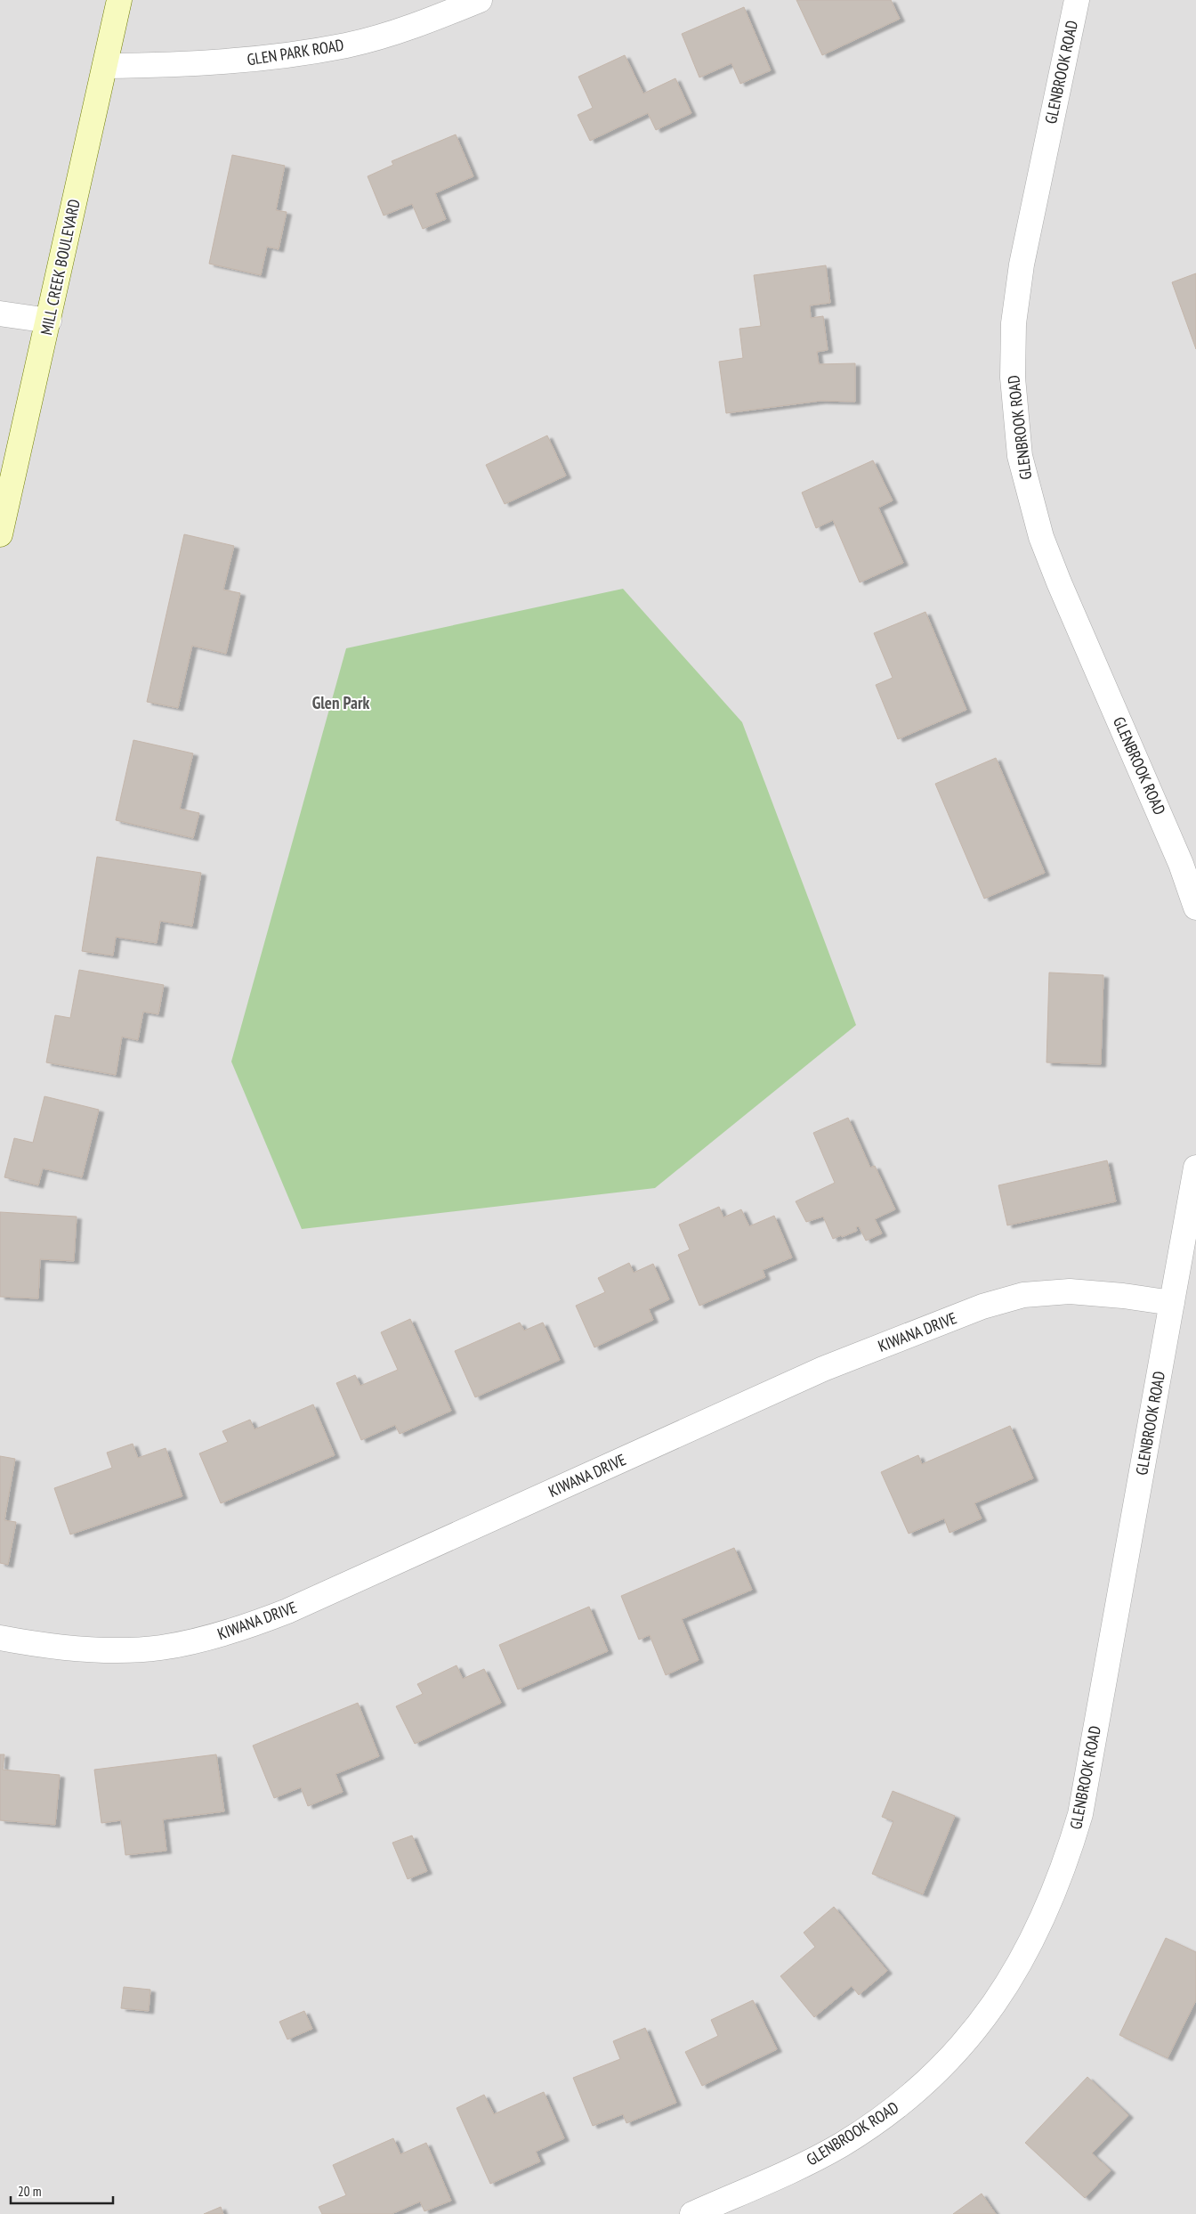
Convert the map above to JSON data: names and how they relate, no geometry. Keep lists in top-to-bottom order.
{
  "streets": {
    "street": [
      "GLEN PARK ROAD",
      "GLENBROOK ROAD",
      "MILL CREEK BOULEVARD",
      "KIWANA DRIVE"
    ]
  },
  "crossings": [
    ["GLEN PARK ROAD", "MILL CREEK BOULEVARD"],
    ["GLENBROOK ROAD", "KIWANA DRIVE"]
  ],
  "districts": ["Glen Park"],
  "scale_bar": "20 m"
}
